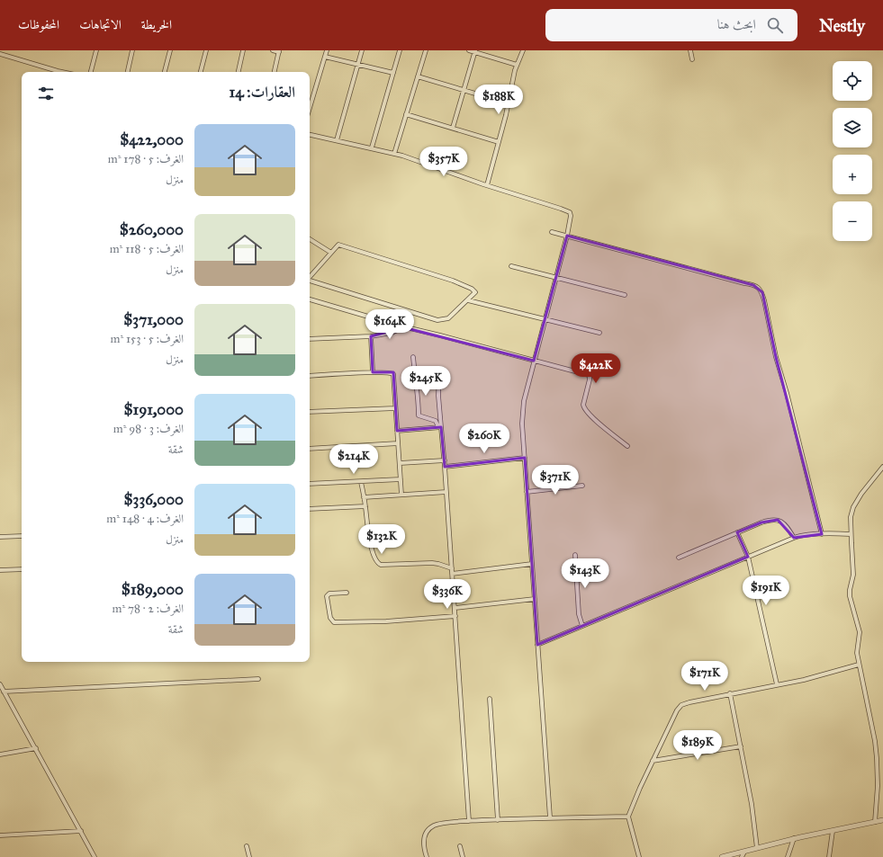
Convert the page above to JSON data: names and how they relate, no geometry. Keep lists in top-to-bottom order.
{
  "page": {
    "header": "Nestly",
    "search": "ابحث هنا",
    "nav": ["الخريطة", "الاتجاهات", "المحفوظات"],
    "map_buttons": ["+", "−"],
    "heading": "العقارات: 14",
    "price": [
      "$188K",
      "$357K",
      "$164K",
      "$422K",
      "$245K",
      "$260K",
      "$214K",
      "$371K",
      "$132K",
      "$143K",
      "$191K",
      "$336K",
      "$171K",
      "$189K"
    ],
    "list": [
      {
        "name": "$422,000",
        "note": "الغرف: 5 · 178 m² · منزل"
      },
      {
        "name": "$260,000",
        "note": "الغرف: 5 · 118 m² · منزل"
      },
      {
        "name": "$371,000",
        "note": "الغرف: 5 · 153 m² · منزل"
      },
      {
        "name": "$191,000",
        "note": "الغرف: 3 · 98 m² · شقة"
      },
      {
        "name": "$336,000",
        "note": "الغرف: 4 · 148 m² · منزل"
      },
      {
        "name": "$189,000",
        "note": "الغرف: 2 · 78 m² · شقة"
      }
    ]
  }
}
